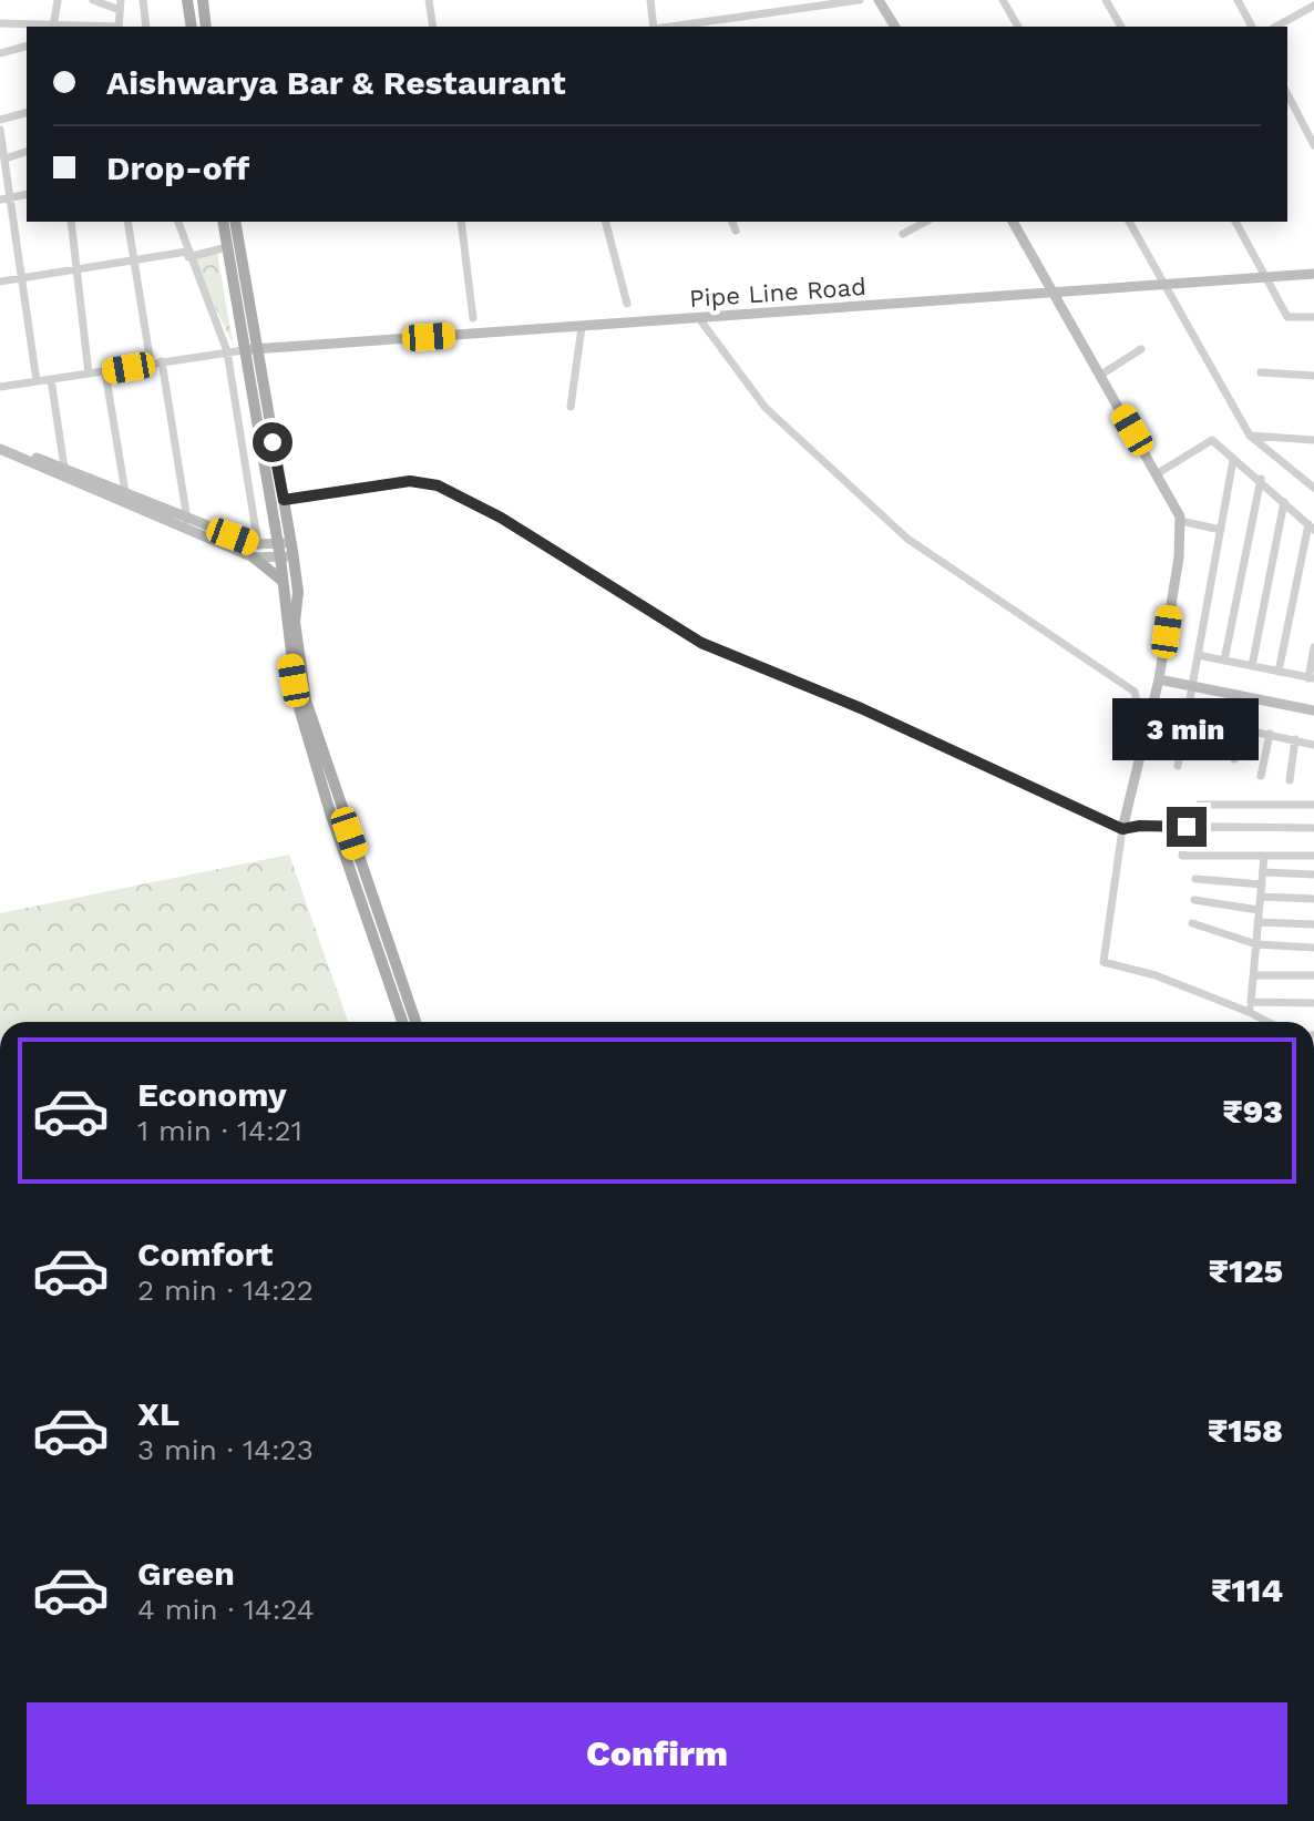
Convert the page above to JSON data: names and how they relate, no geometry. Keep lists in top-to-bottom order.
{
  "streets": {
    "street": ["Pipe Line Road"]
  },
  "page": {
    "banner": ["Aishwarya Bar & Restaurant", "Drop-off"],
    "bubble": "3 min",
    "list": [
      {
        "name": "Economy",
        "note": "1 min · 14:21",
        "value": "₹93"
      },
      {
        "name": "Comfort",
        "note": "2 min · 14:22",
        "value": "₹125"
      },
      {
        "name": "XL",
        "note": "3 min · 14:23",
        "value": "₹158"
      },
      {
        "name": "Green",
        "note": "4 min · 14:24",
        "value": "₹114"
      }
    ],
    "buttons": "Confirm"
  }
}
